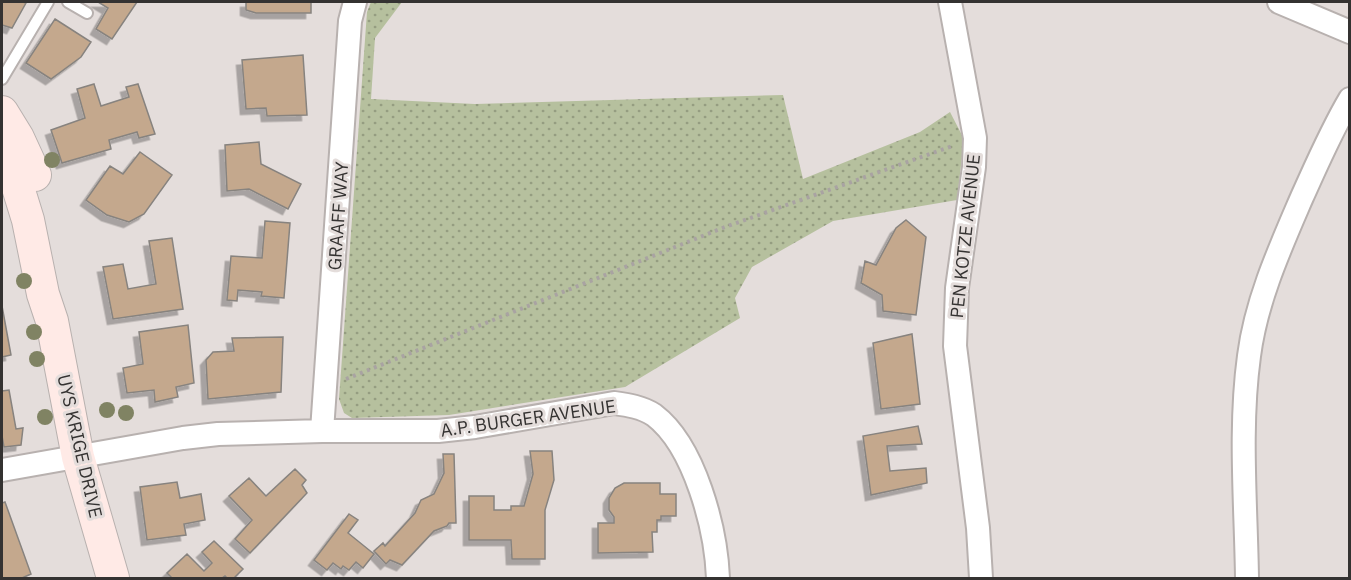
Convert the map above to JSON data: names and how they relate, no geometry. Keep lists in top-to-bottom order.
{
  "streets": {
    "street": [
      "GRAAFF WAY",
      "PEN KOTZE AVENUE",
      "A.P. BURGER AVENUE",
      "UYS KRIGE DRIVE"
    ]
  },
  "crossings": [
    ["GRAAFF WAY", "A.P. BURGER AVENUE"],
    ["A.P. BURGER AVENUE", "UYS KRIGE DRIVE"]
  ]
}
